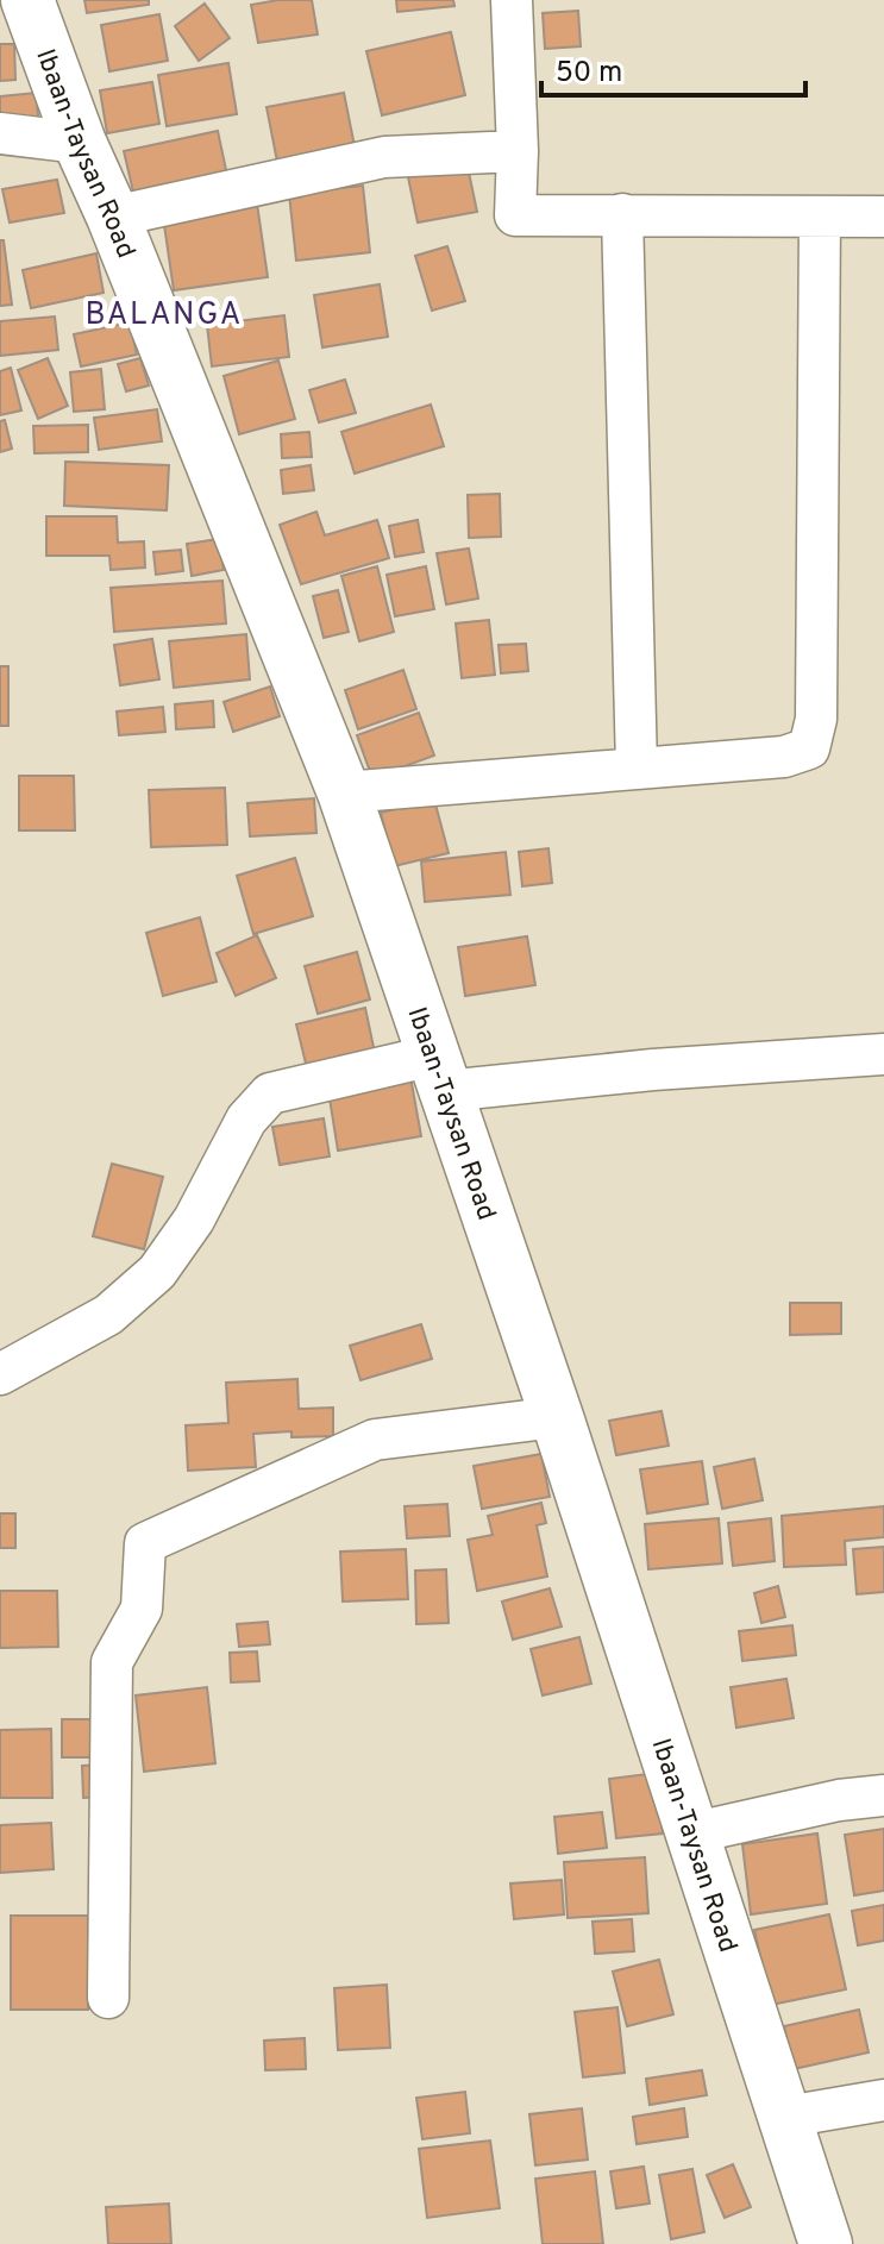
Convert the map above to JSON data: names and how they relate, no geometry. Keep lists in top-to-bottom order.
{
  "streets": {
    "main road": ["Ibaan-Taysan Road"]
  },
  "districts": ["BALANGA"],
  "scale_bar": "50 m"
}
